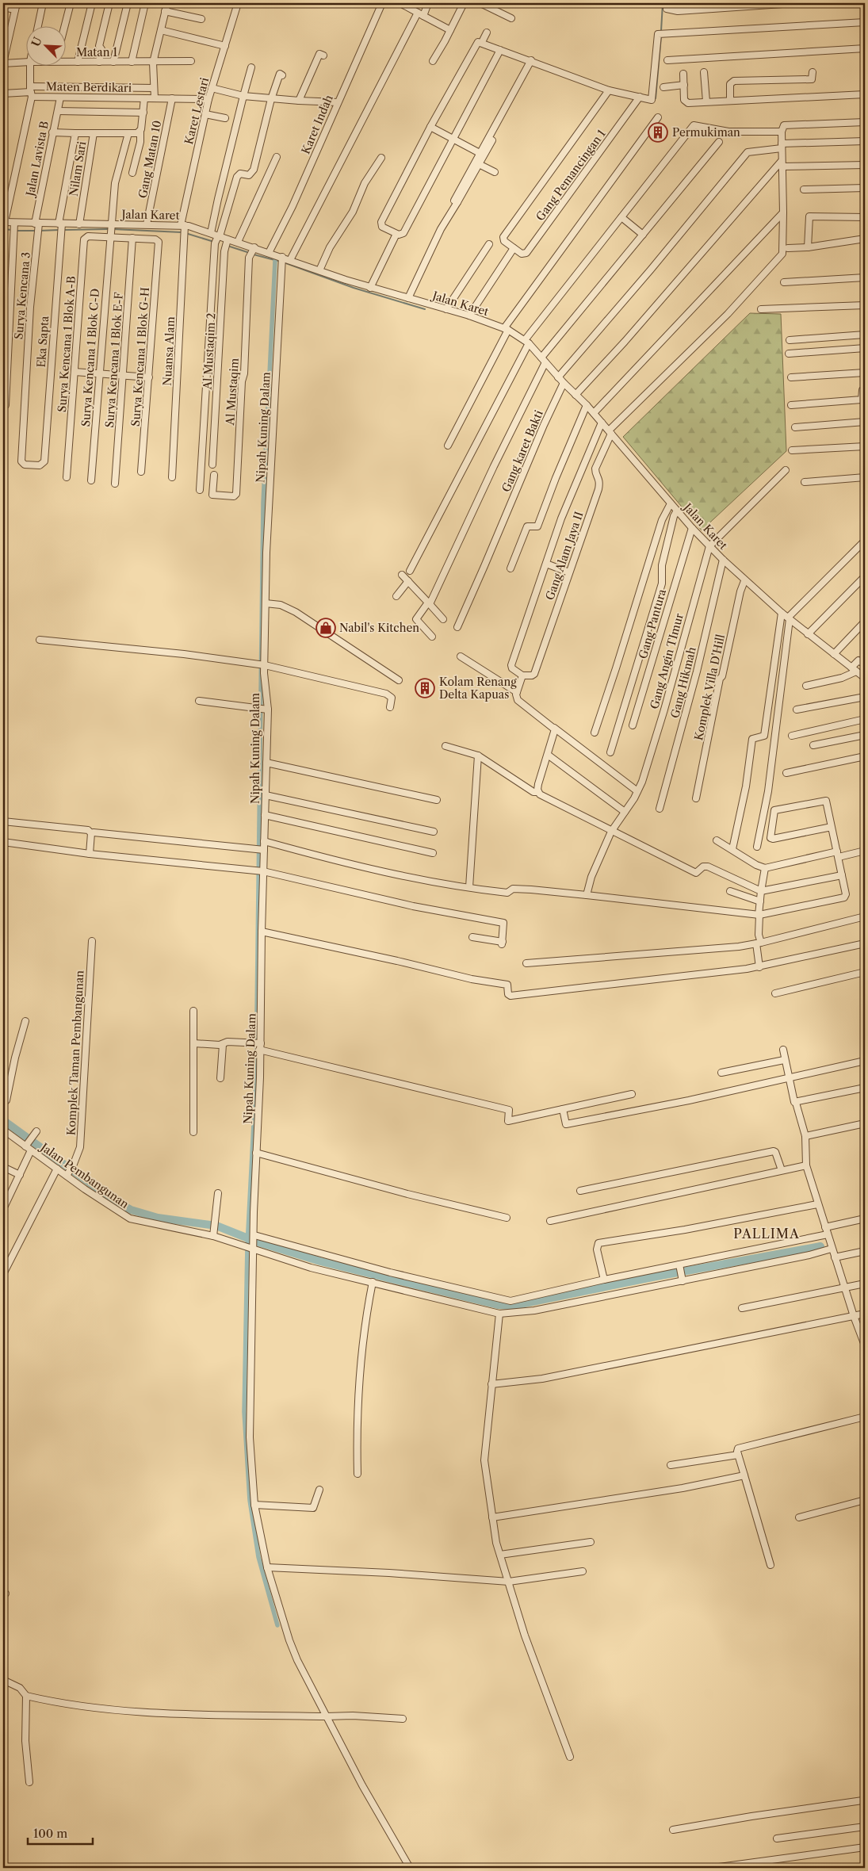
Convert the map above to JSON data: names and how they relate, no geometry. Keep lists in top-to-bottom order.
{
  "streets": {
    "street": [
      "Matan 1",
      "Maten Berdikari",
      "Karet Lestari",
      "Karet Indah",
      "Jalan Lavista B",
      "Gang Matan 10",
      "Nilam Sari",
      "Gang Pemancingan 1",
      "Jalan Karet",
      "Surya Kencana 3",
      "Eka Sapta",
      "Surya Kencana 1 Blok A-B",
      "Nuansa Alam",
      "Al Mustaqim 2",
      "Surya Kencana 1 Blok G-H",
      "Surya Kencana 1 Blok C-D",
      "Surya Kencana 1 Blok E-F",
      "Al Mustaqim",
      "Nipah Kuning Dalam",
      "Gang karet Bakti",
      "Gang Alam Jaya II",
      "Gang Pantura",
      "Gang Angin TImur",
      "Gang Hikmah",
      "Komplek Villa D'Hill",
      "Komplek Taman Pembangunan",
      "Jalan Pembangunan"
    ]
  },
  "crossings": [
    ["Maten Berdikari", "Karet Lestari"],
    ["Maten Berdikari", "Jalan Lavista B"],
    ["Maten Berdikari", "Gang Matan 10"],
    ["Karet Lestari", "Jalan Karet"],
    ["Karet Lestari", "Nuansa Alam"],
    ["Karet Indah", "Jalan Karet"],
    ["Jalan Lavista B", "Nilam Sari"],
    ["Jalan Lavista B", "Jalan Karet"],
    ["Jalan Lavista B", "Surya Kencana 3"],
    ["Gang Matan 10", "Jalan Karet"],
    ["Nilam Sari", "Jalan Karet"],
    ["Nilam Sari", "Eka Sapta"],
    ["Jalan Karet", "Surya Kencana 3"],
    ["Jalan Karet", "Eka Sapta"],
    ["Jalan Karet", "Nuansa Alam"],
    ["Jalan Karet", "Al Mustaqim 2"],
    ["Jalan Karet", "Surya Kencana 1 Blok C-D"],
    ["Jalan Karet", "Al Mustaqim"],
    ["Jalan Karet", "Nipah Kuning Dalam"],
    ["Jalan Karet", "Gang karet Bakti"],
    ["Jalan Karet", "Gang Alam Jaya II"],
    ["Jalan Karet", "Gang Pantura"],
    ["Jalan Karet", "Gang Angin TImur"],
    ["Jalan Karet", "Gang Hikmah"],
    ["Jalan Karet", "Komplek Villa D'Hill"],
    ["Surya Kencana 3", "Eka Sapta"],
    ["Surya Kencana 1 Blok A-B", "Surya Kencana 1 Blok C-D"],
    ["Surya Kencana 1 Blok G-H", "Surya Kencana 1 Blok E-F"],
    ["Nipah Kuning Dalam", "Jalan Pembangunan"],
    ["Komplek Taman Pembangunan", "Jalan Pembangunan"]
  ],
  "districts": ["PALLIMA"],
  "places": {
    "building": ["Permukiman", "Kolam Renang Delta Kapuas"],
    "shop": ["Nabil's Kitchen"]
  },
  "scale_bar": "100 m",
  "north": "top left"
}
